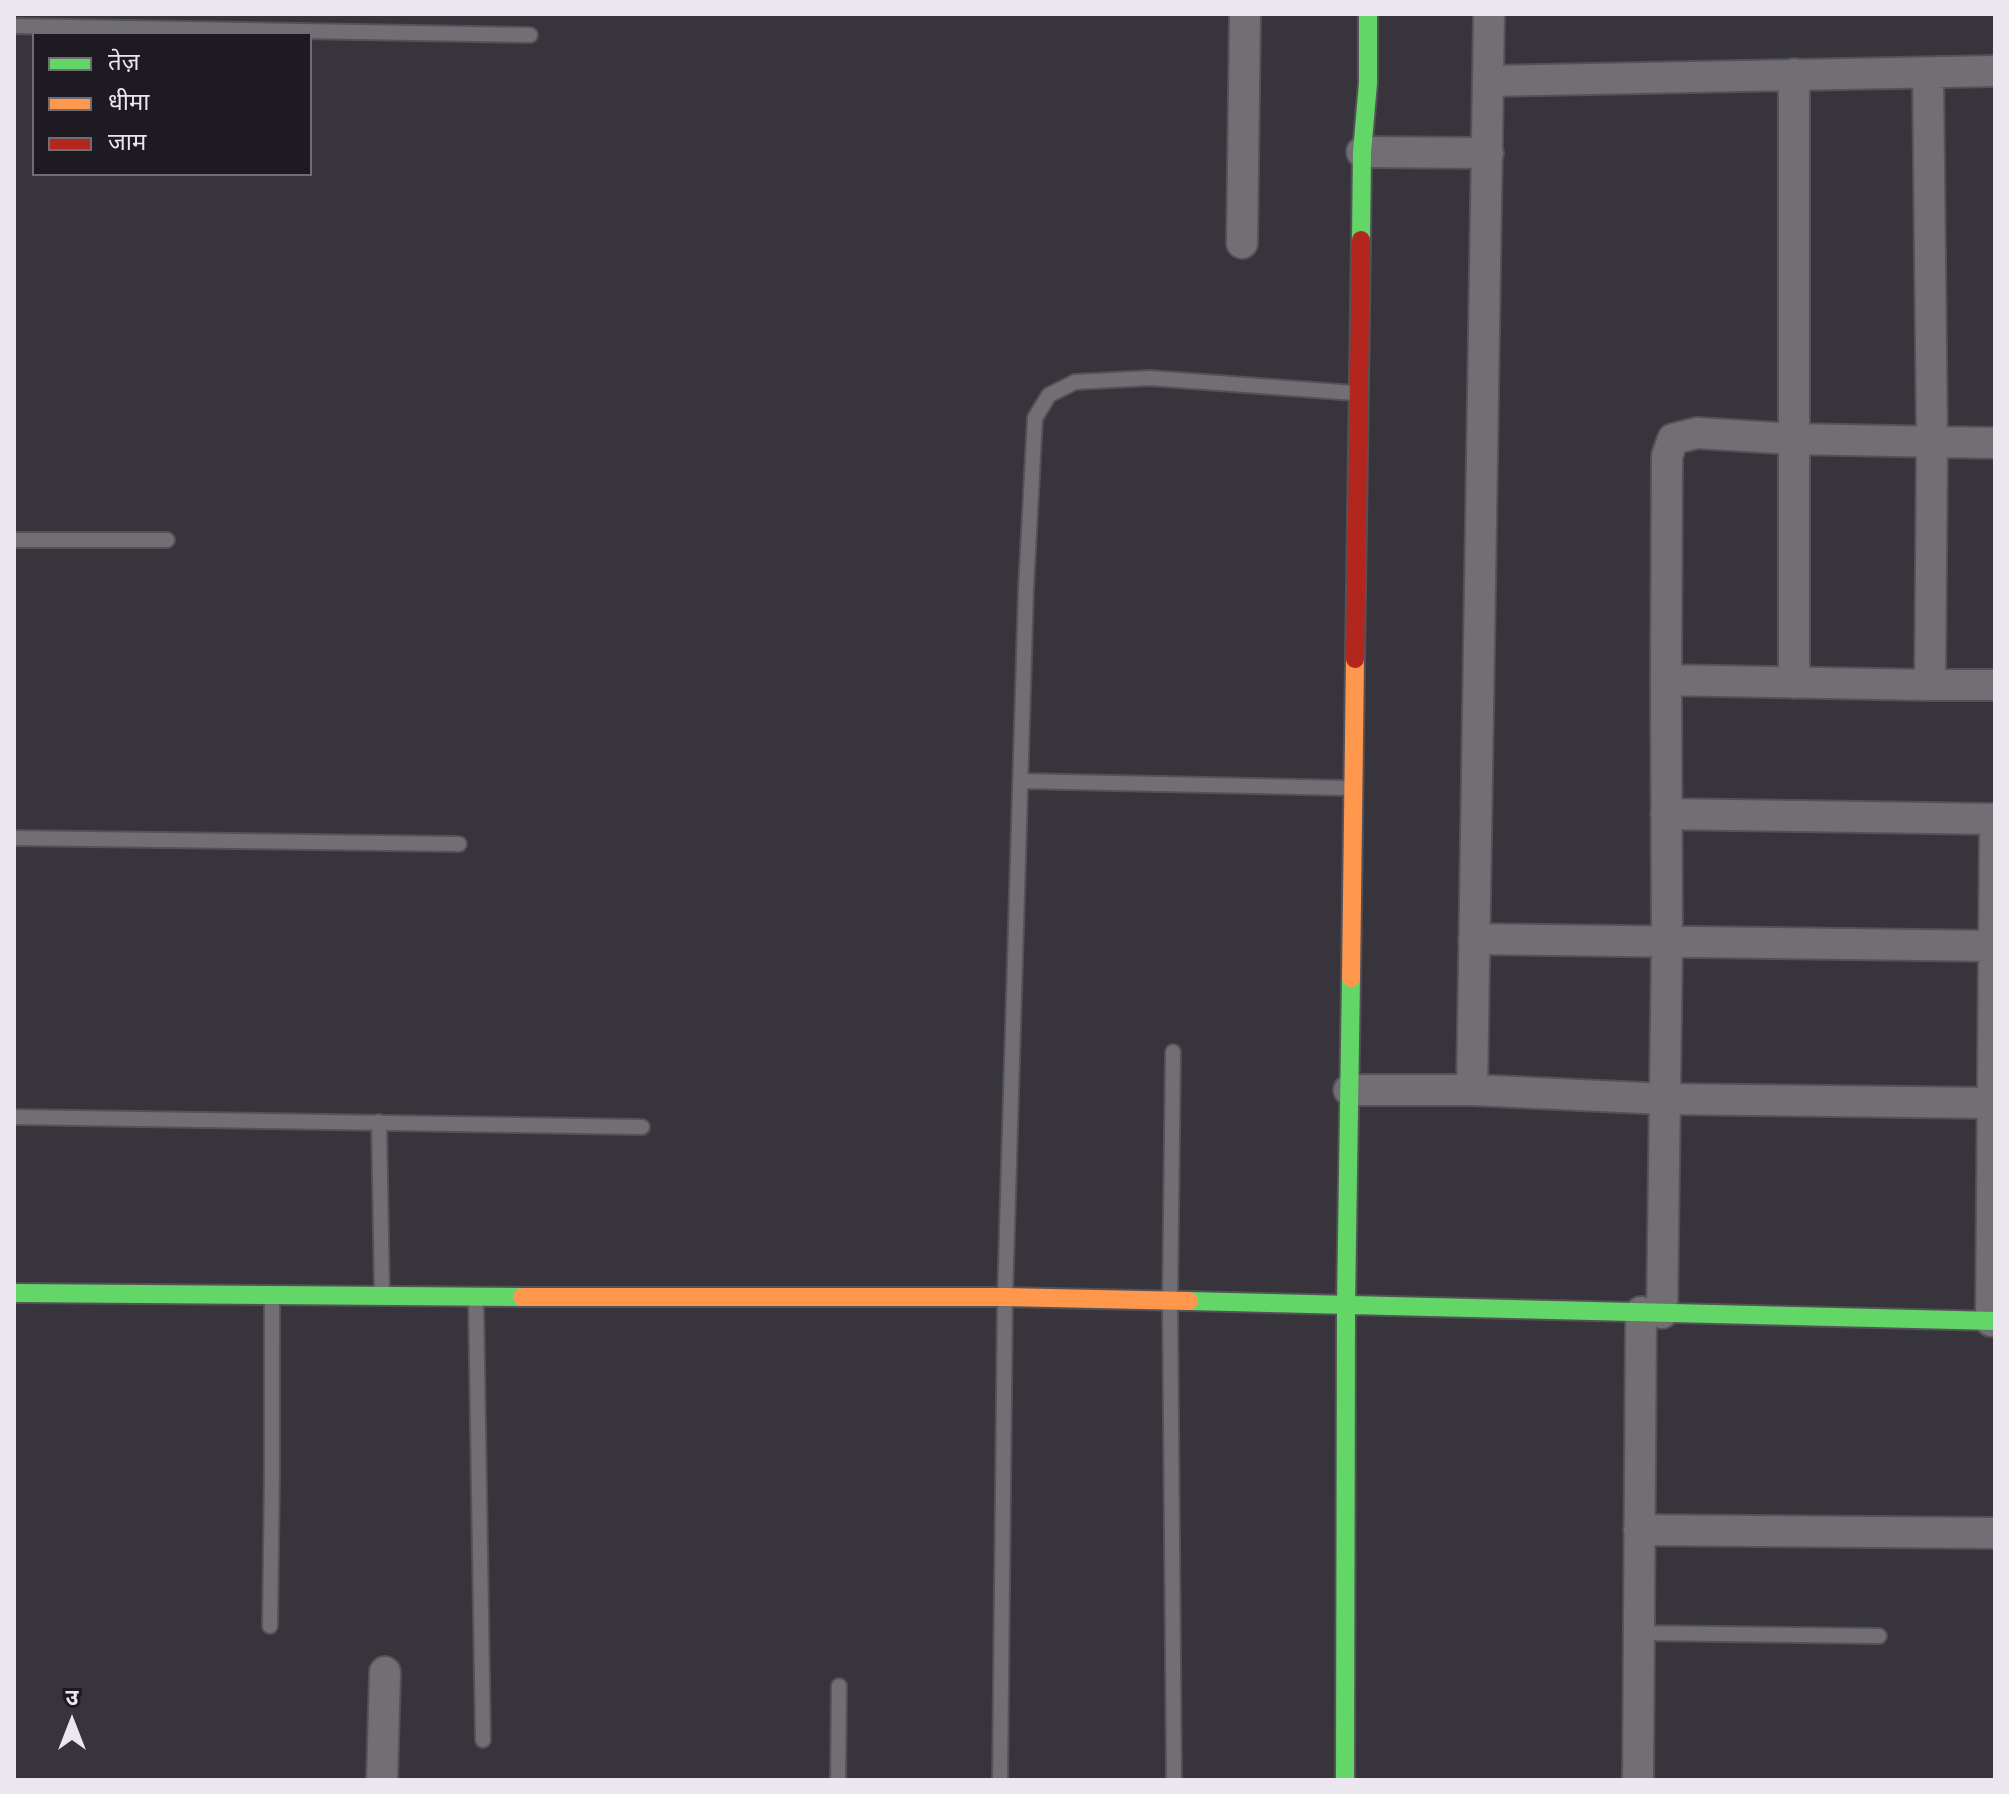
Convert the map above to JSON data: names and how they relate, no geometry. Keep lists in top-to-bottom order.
{
  "legend": ["तेज़", "धीमा", "जाम"],
  "north": "top"
}
